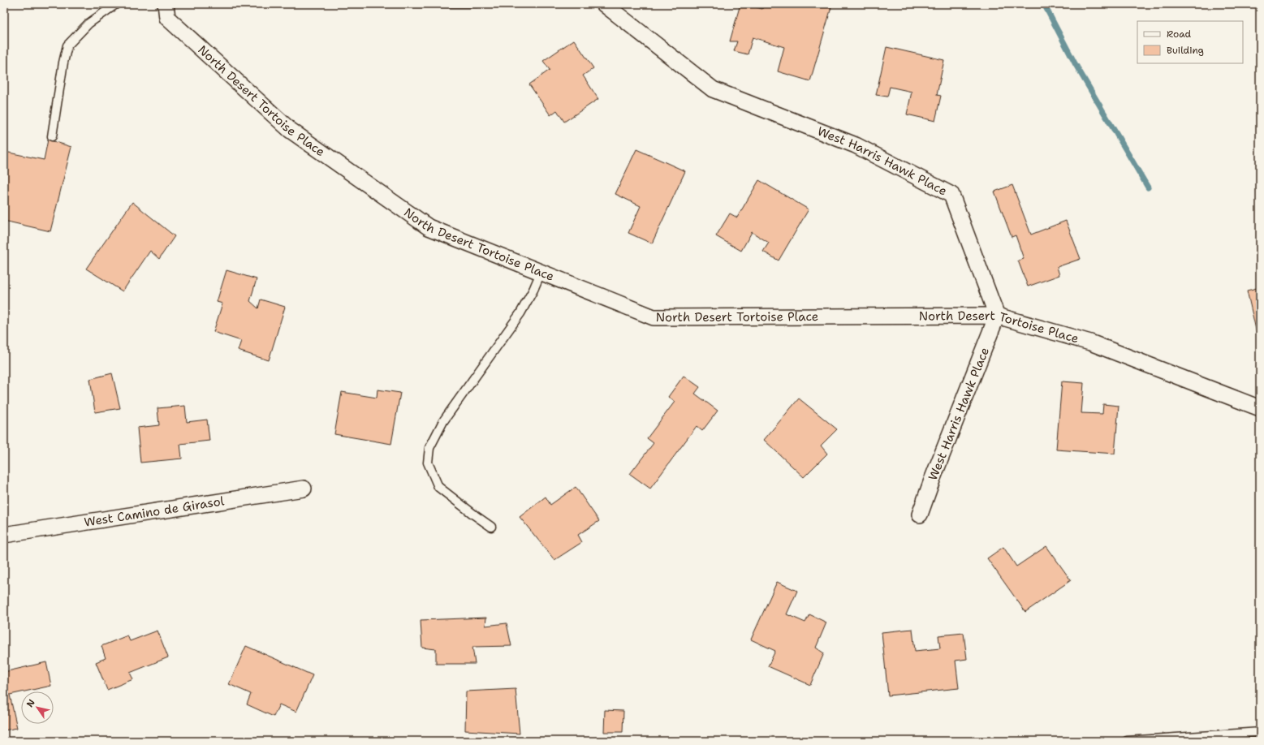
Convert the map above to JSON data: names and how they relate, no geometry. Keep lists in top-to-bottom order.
{
  "streets": {
    "street": ["North Desert Tortoise Place", "West Harris Hawk Place", "West Camino de Girasol"]
  },
  "crossings": [
    ["North Desert Tortoise Place", "West Harris Hawk Place"]
  ],
  "legend": ["Road", "Building"],
  "north": "top left"
}
